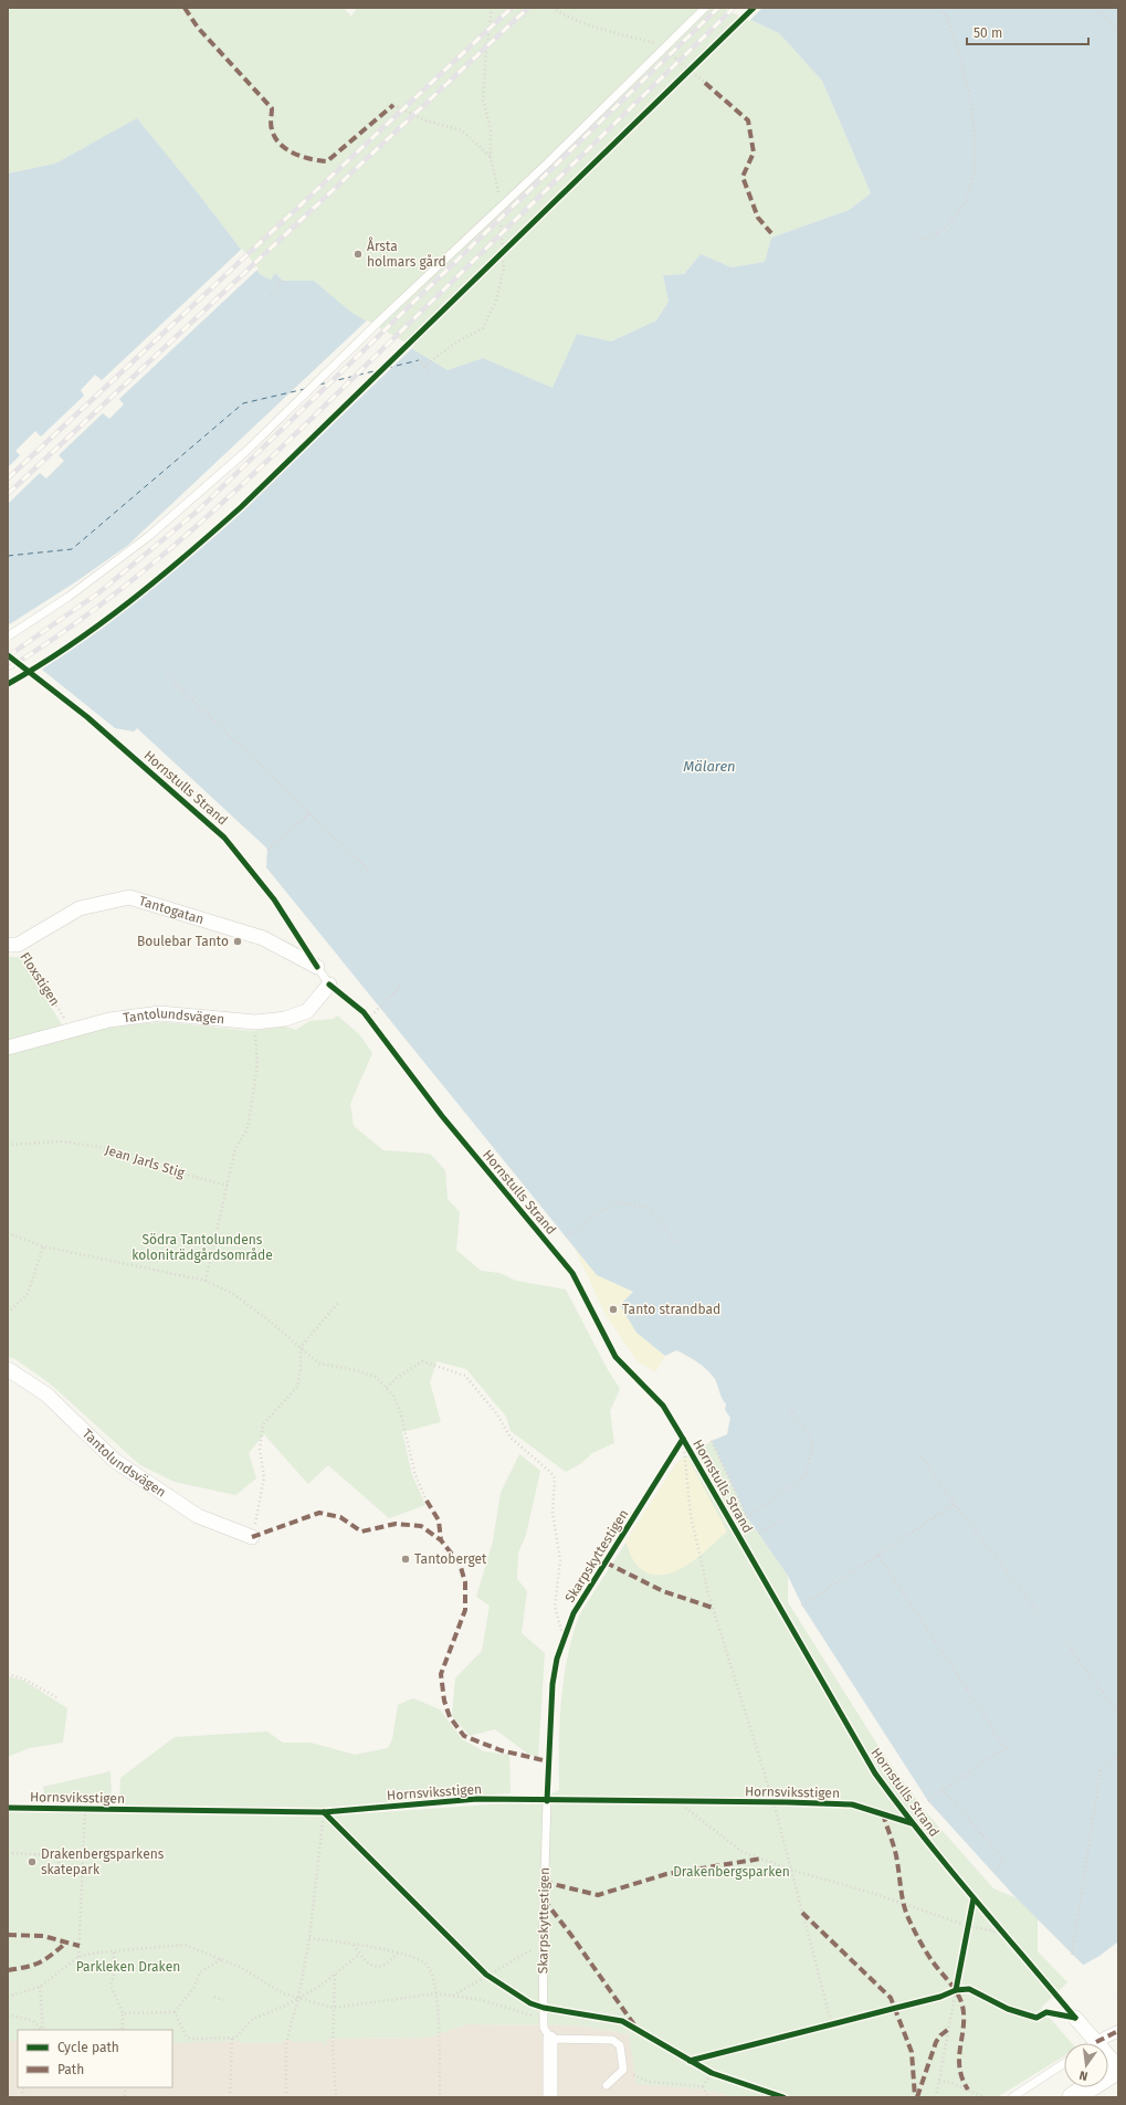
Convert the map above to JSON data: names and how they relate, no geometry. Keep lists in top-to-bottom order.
{
  "streets": {
    "street": ["Tantogatan", "Tantolundsvägen"],
    "lane": ["Skarpskyttestigen"],
    "path": ["Floxstigen", "Jean Jarls Stig"],
    "cycle path": ["Hornstulls Strand", "Hornsviksstigen"]
  },
  "crossings": [
    ["Tantogatan", "Floxstigen"],
    ["Tantogatan", "Tantolundsvägen"]
  ],
  "water": ["Mälaren"],
  "parks": ["Södra Tantolundens koloniträdgårdsområde", "Drakenbergsparken", "Parkleken Draken"],
  "places": [
    "Årsta holmars gård",
    "Boulebar Tanto",
    "Tanto strandbad",
    "Tantoberget",
    "Drakenbergsparkens skatepark"
  ],
  "legend": ["Cycle path", "Path"],
  "scale_bar": "50 m",
  "north": "bottom"
}
